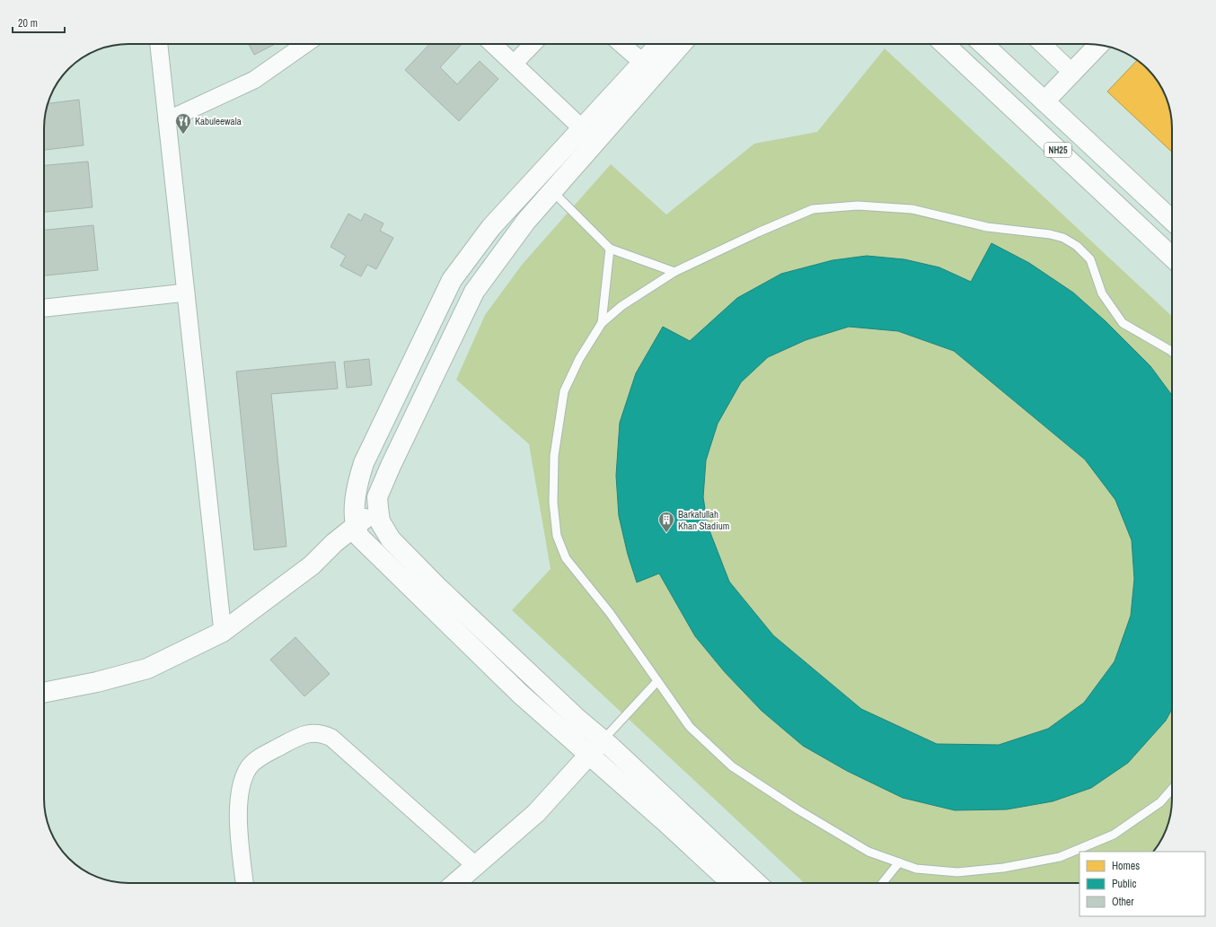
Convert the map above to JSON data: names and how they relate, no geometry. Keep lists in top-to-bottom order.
{
  "streets": {
    "street": ["NH25"]
  },
  "places": {
    "restaurant": ["Kabuleewala"],
    "building": ["Barkatullah Khan Stadium"]
  },
  "legend": ["Homes", "Public", "Other"],
  "scale_bar": "20 m"
}
